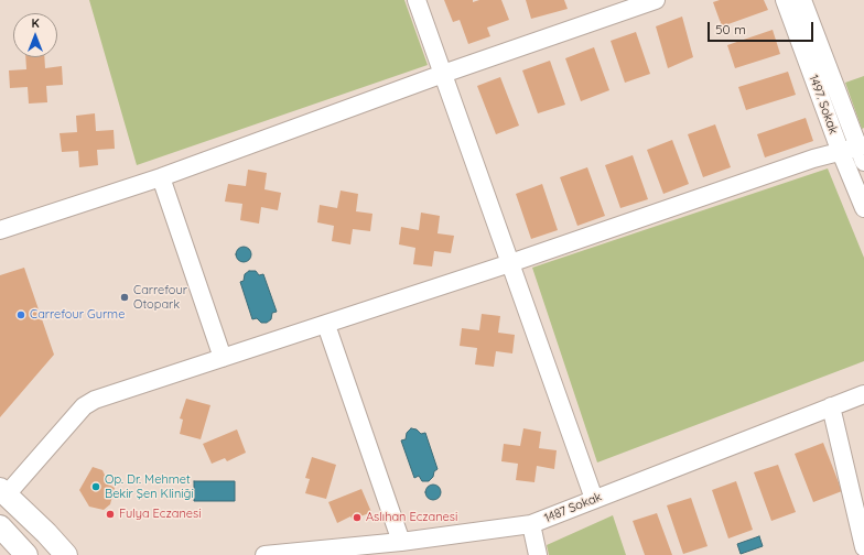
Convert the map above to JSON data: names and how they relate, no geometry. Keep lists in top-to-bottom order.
{
  "streets": {
    "street": ["1497. Sokak", "1487 Sokak"]
  },
  "places": [
    "Carrefour Otopark",
    "Carrefour Gurme",
    "Op. Dr. Mehmet Bekir Şen Kliniği",
    "Fulya Eczanesi",
    "Aslıhan Eczanesi"
  ],
  "scale_bar": "50 m",
  "north": "top"
}
